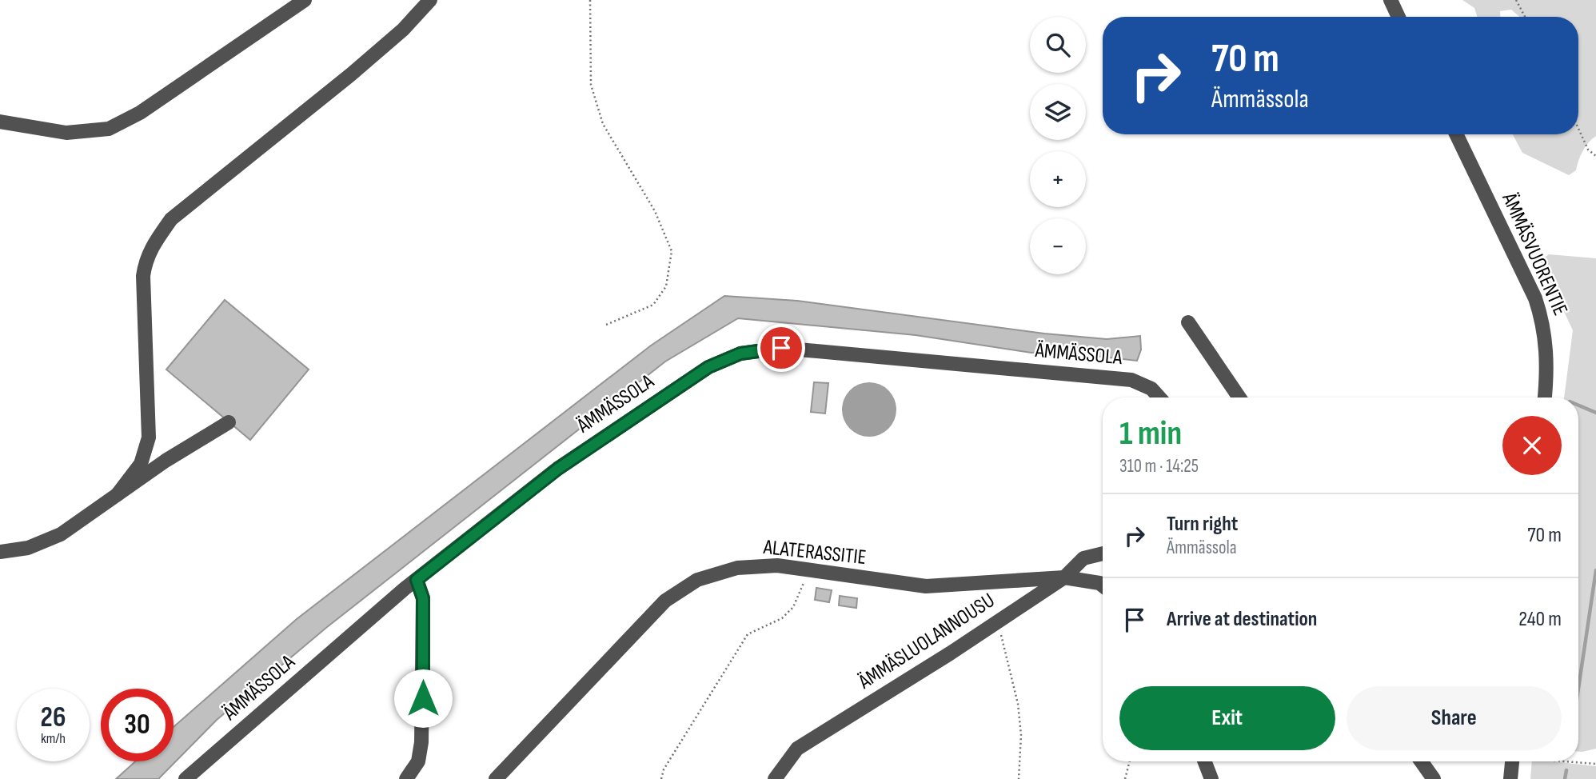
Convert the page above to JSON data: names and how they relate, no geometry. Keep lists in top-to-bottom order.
{
  "streets": {
    "street": [
      "ÄMMÄSVUORENTIE",
      "ÄMMÄSSOLA",
      "ALATERASSITIE",
      "ÄMMÄSLUOLANNOUSU"
    ]
  },
  "crossings": [
    ["ALATERASSITIE", "ÄMMÄSLUOLANNOUSU"]
  ],
  "page": {
    "map_buttons": ["+", "−"],
    "turn": ["70 m", "Ämmässola"],
    "heading": ["1 min", "310 m · 14:25"],
    "list": [
      {
        "name": "Turn right",
        "note": "Ämmässola",
        "value": "70 m"
      },
      {
        "name": "Arrive at destination",
        "value": "240 m"
      }
    ],
    "buttons": ["Exit", "Share"],
    "speed": "26 km/h",
    "limit": "30"
  }
}
